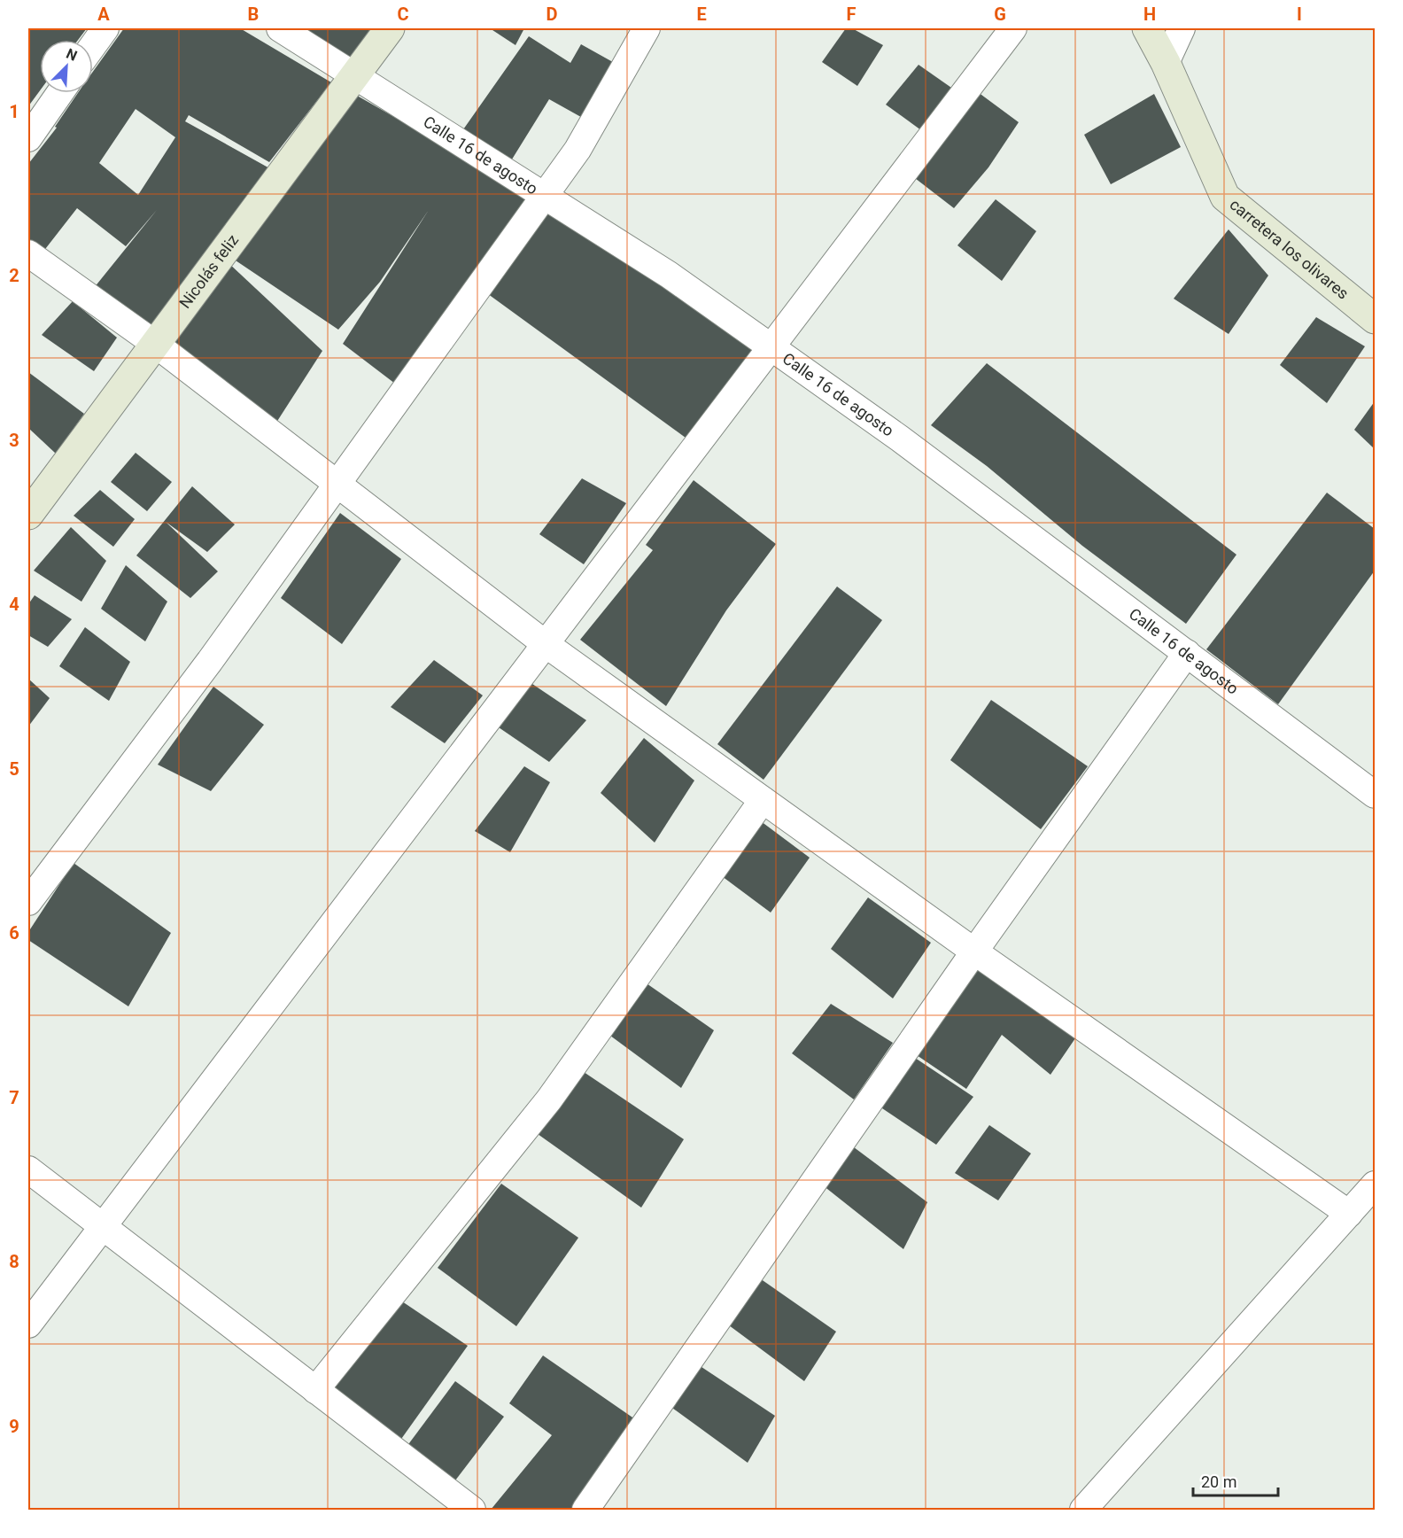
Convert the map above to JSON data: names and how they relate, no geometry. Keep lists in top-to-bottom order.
{
  "streets": {
    "main road": ["carretera los olivares", "Nicolás feliz"],
    "street": ["Calle 16 de agosto"]
  },
  "crossings": [
    ["Calle 16 de agosto", "Nicolás feliz"]
  ],
  "scale_bar": "20 m",
  "north": "top right",
  "grid": {
    "columns": [
      "A",
      "B",
      "C",
      "D",
      "E",
      "F",
      "G",
      "H",
      "I"
    ],
    "rows": [
      "1",
      "2",
      "3",
      "4",
      "5",
      "6",
      "7",
      "8",
      "9"
    ]
  }
}
